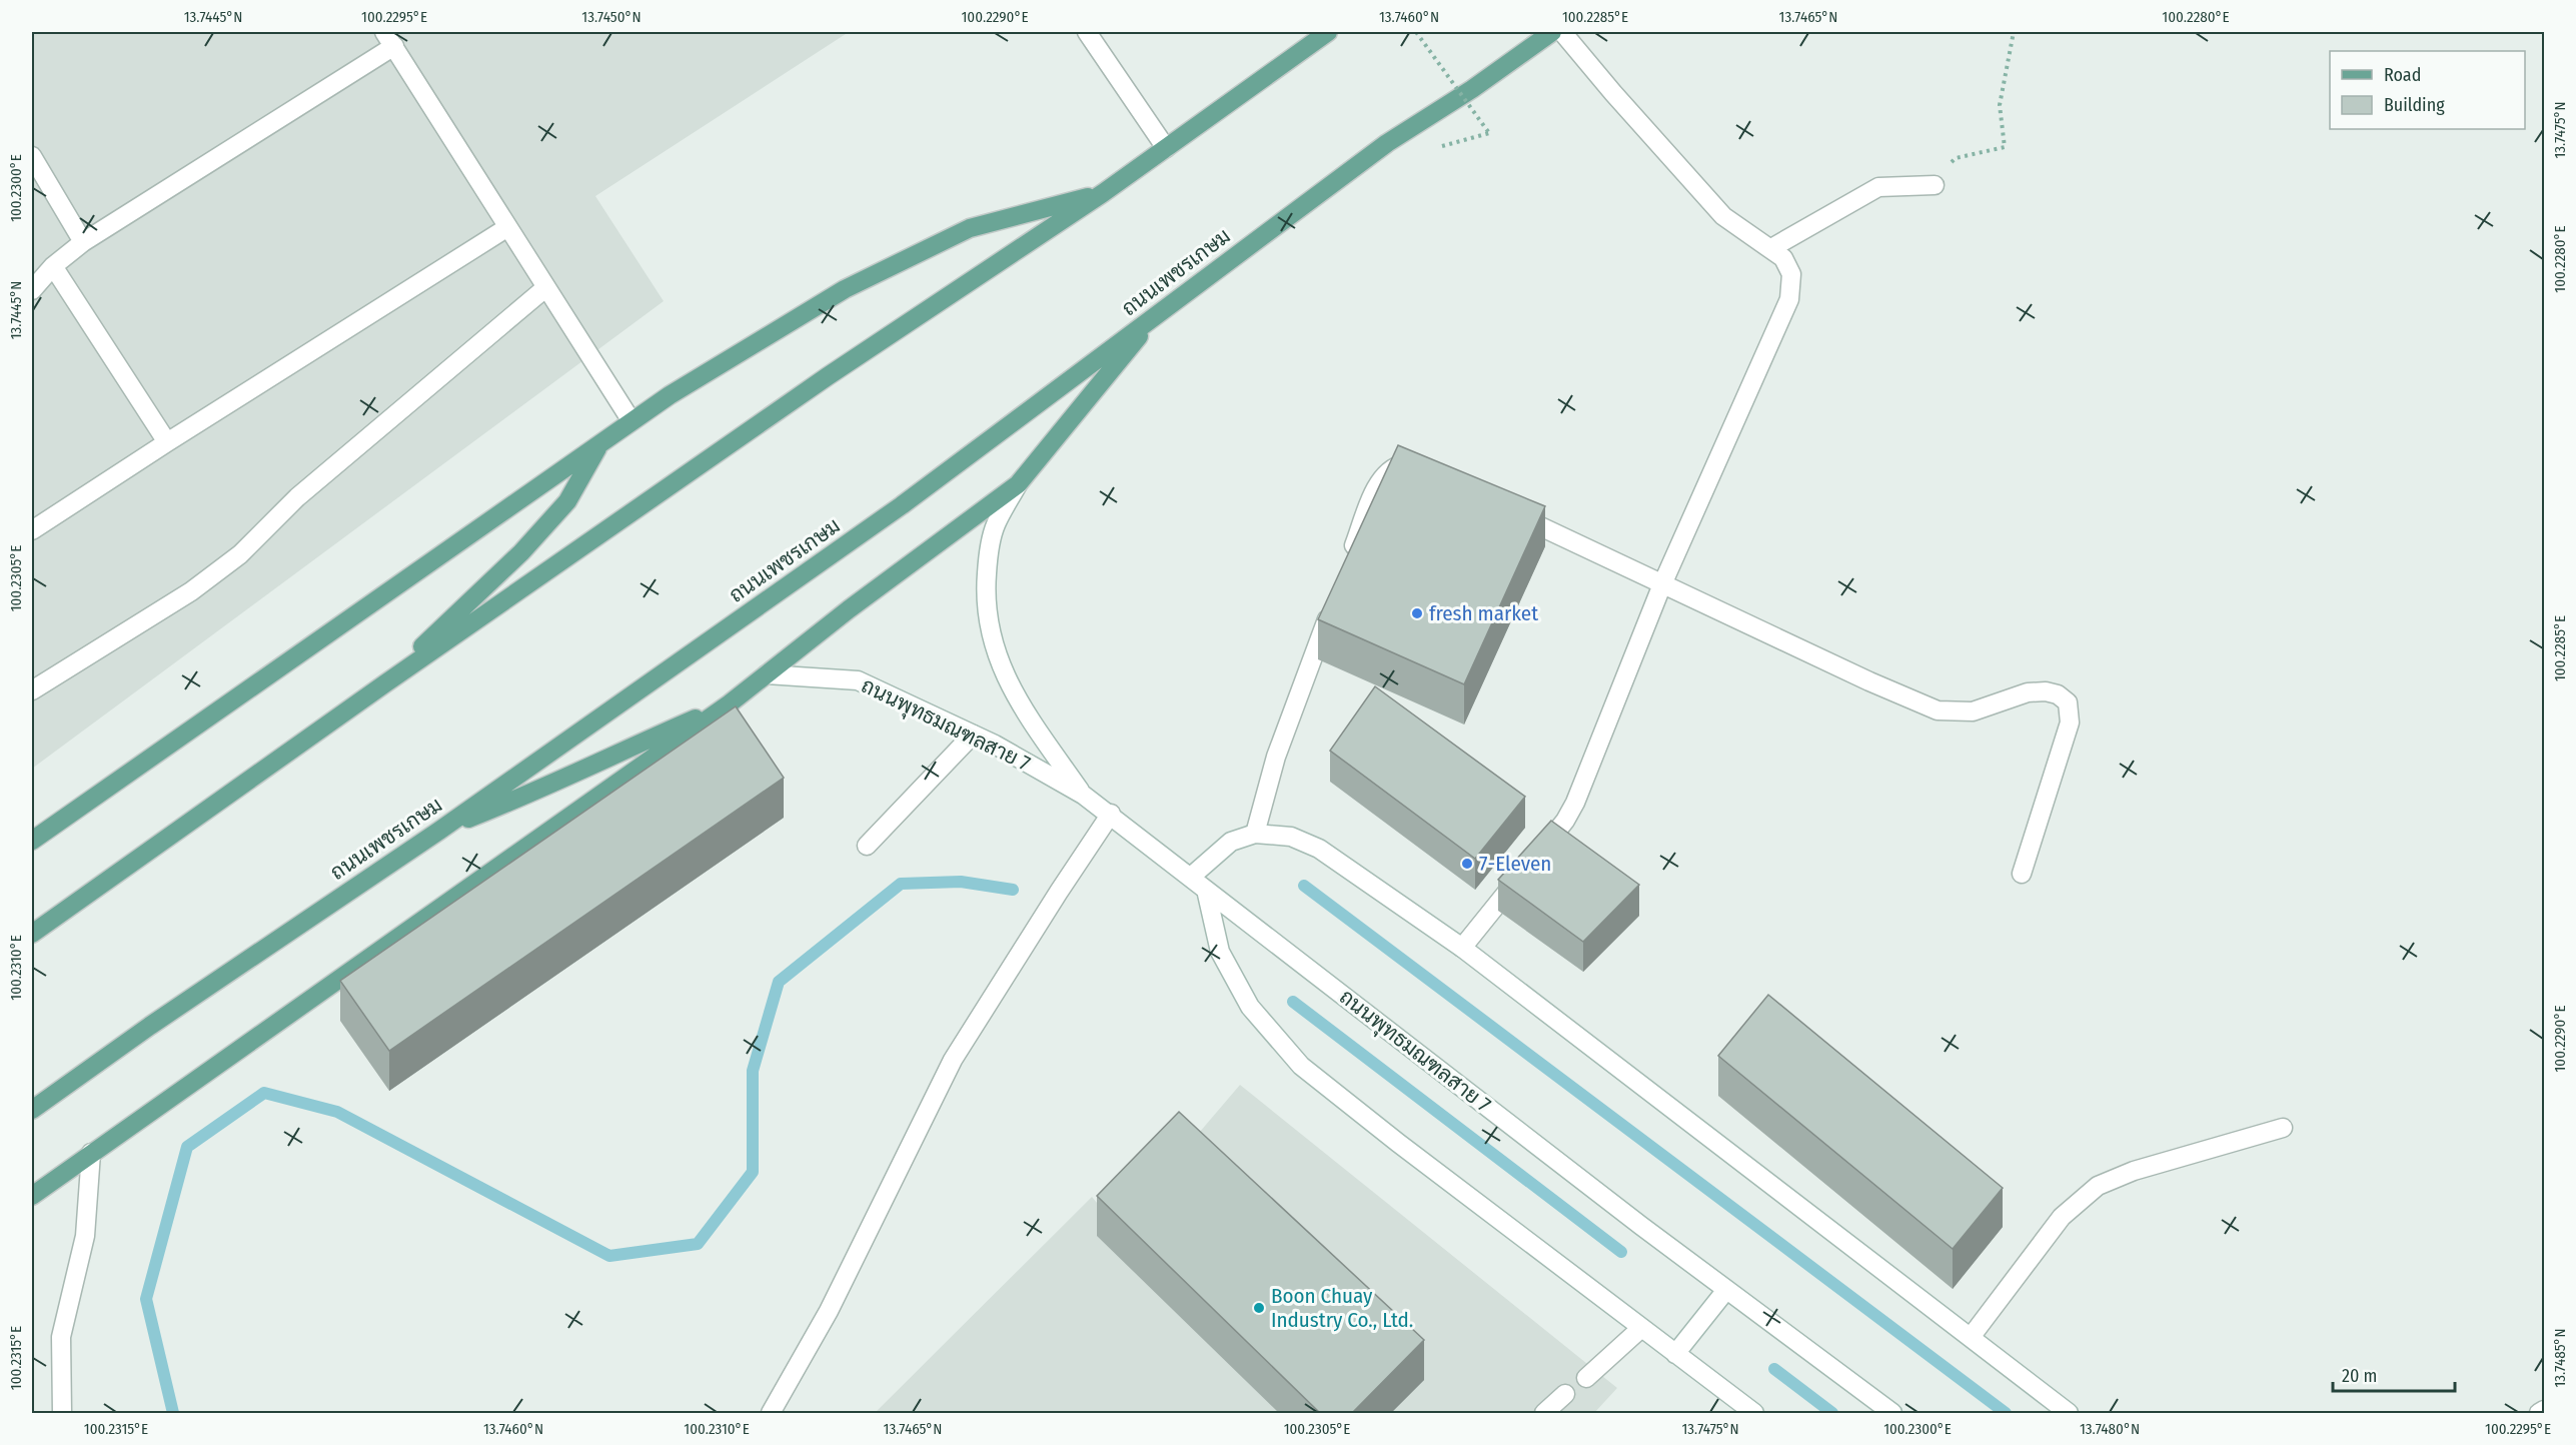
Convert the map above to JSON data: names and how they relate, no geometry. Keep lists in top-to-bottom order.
{
  "streets": {
    "main road": ["ถนนเพชรเกษม", "ถนนพุทธมณฑลสาย 7"]
  },
  "places": ["fresh market", "7-Eleven", "Boon Chuay Industry Co., Ltd."],
  "legend": ["Road", "Building"],
  "scale_bar": "20 m",
  "coordinates": [
    "13.7445°N",
    "100.2295°E",
    "13.7450°N",
    "100.2290°E",
    "13.7460°N",
    "100.2285°E",
    "13.7465°N",
    "100.2280°E",
    "13.7475°N",
    "100.2300°E",
    "100.2305°E",
    "100.2310°E",
    "100.2315°E",
    "13.7485°N",
    "13.7480°N"
  ]
}
